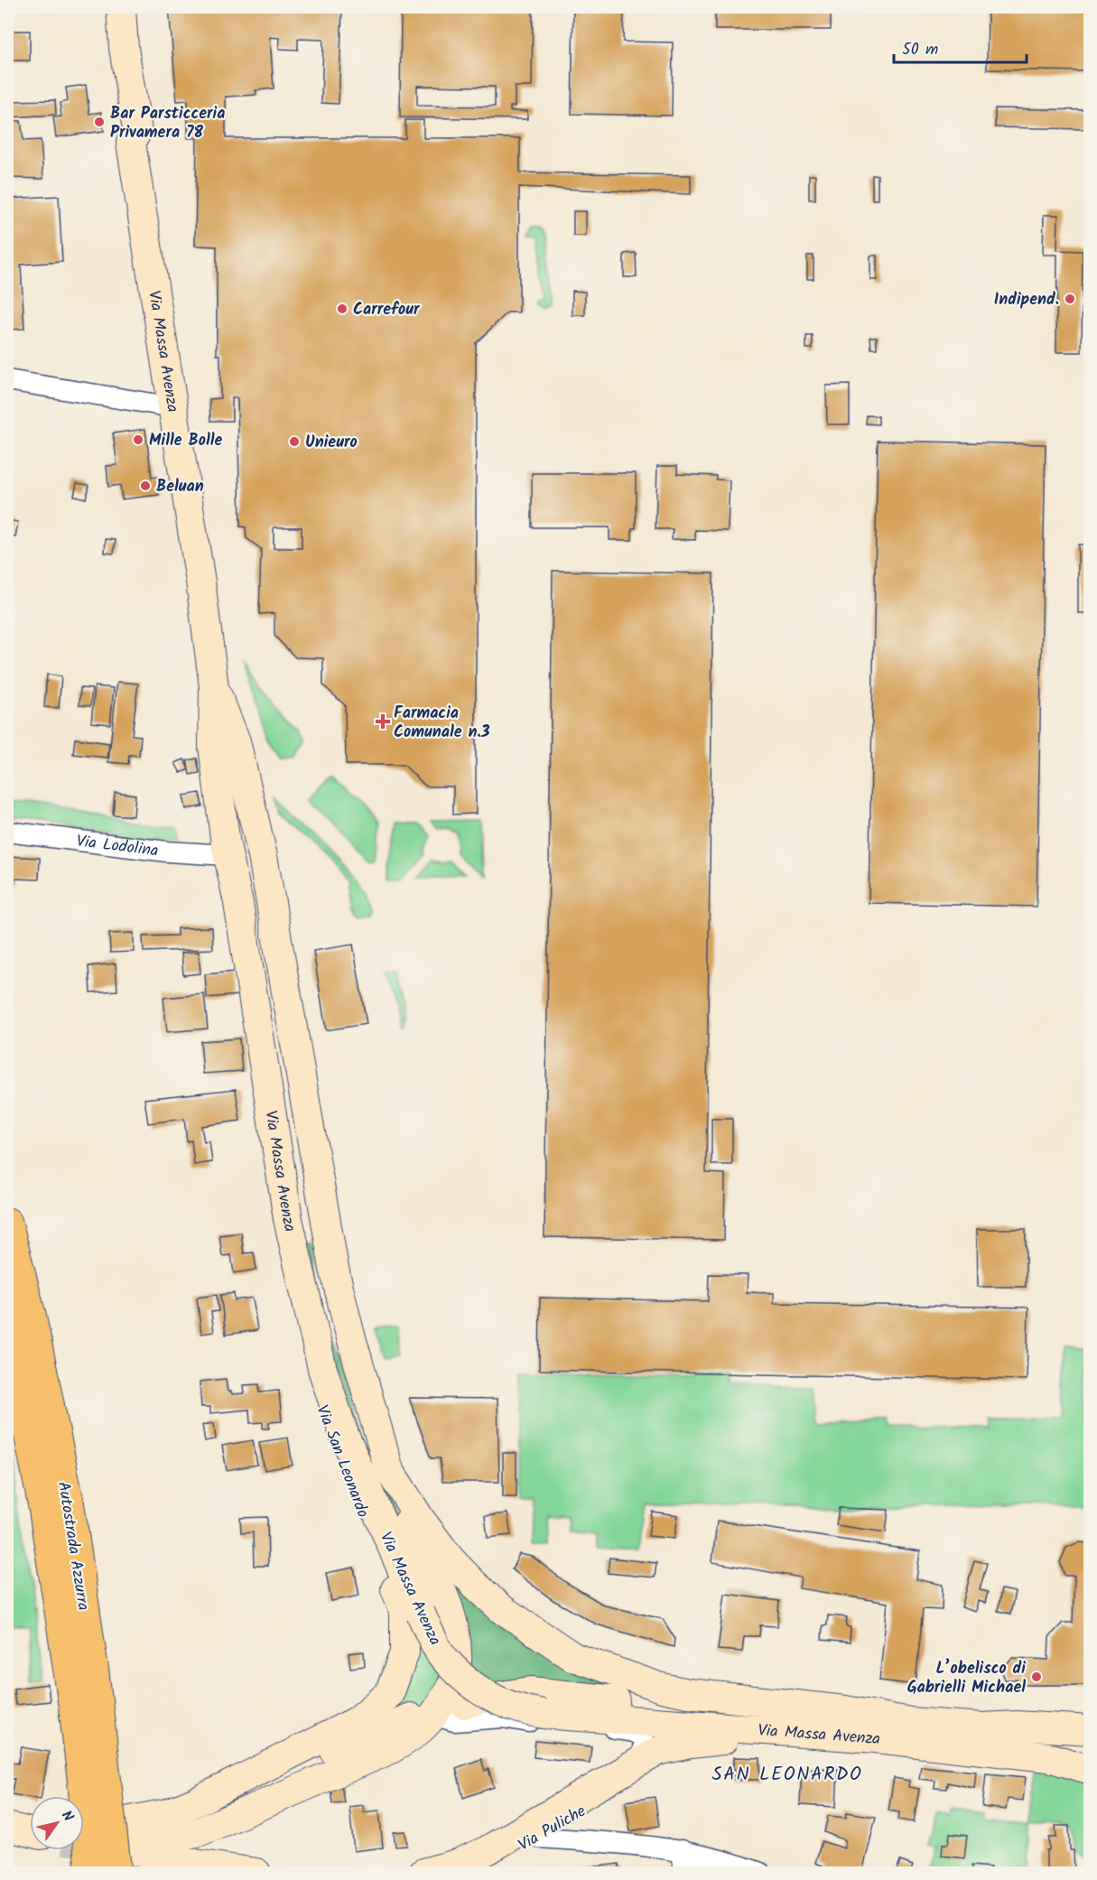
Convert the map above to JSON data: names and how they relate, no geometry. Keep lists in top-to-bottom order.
{
  "streets": {
    "highway": ["Autostrada Azzurra"],
    "main road": ["Via Massa Avenza", "Via San Leonardo"],
    "street": ["Via Lodolina", "Via Puliche"]
  },
  "crossings": [
    ["Via Massa Avenza", "Via Lodolina"],
    ["Via Massa Avenza", "Via San Leonardo"],
    ["Via San Leonardo", "Autostrada Azzurra"]
  ],
  "districts": ["SAN LEONARDO"],
  "places": {
    "other": [
      "Bar Parsticceria Privamera 78",
      "Indipend.",
      "Carrefour",
      "Mille Bolle",
      "Unieuro",
      "Beluan",
      "L’obelisco di Gabrielli Michael"
    ],
    "health": ["Farmacia Comunale n.3"]
  },
  "scale_bar": "50 m",
  "north": "top right"
}
